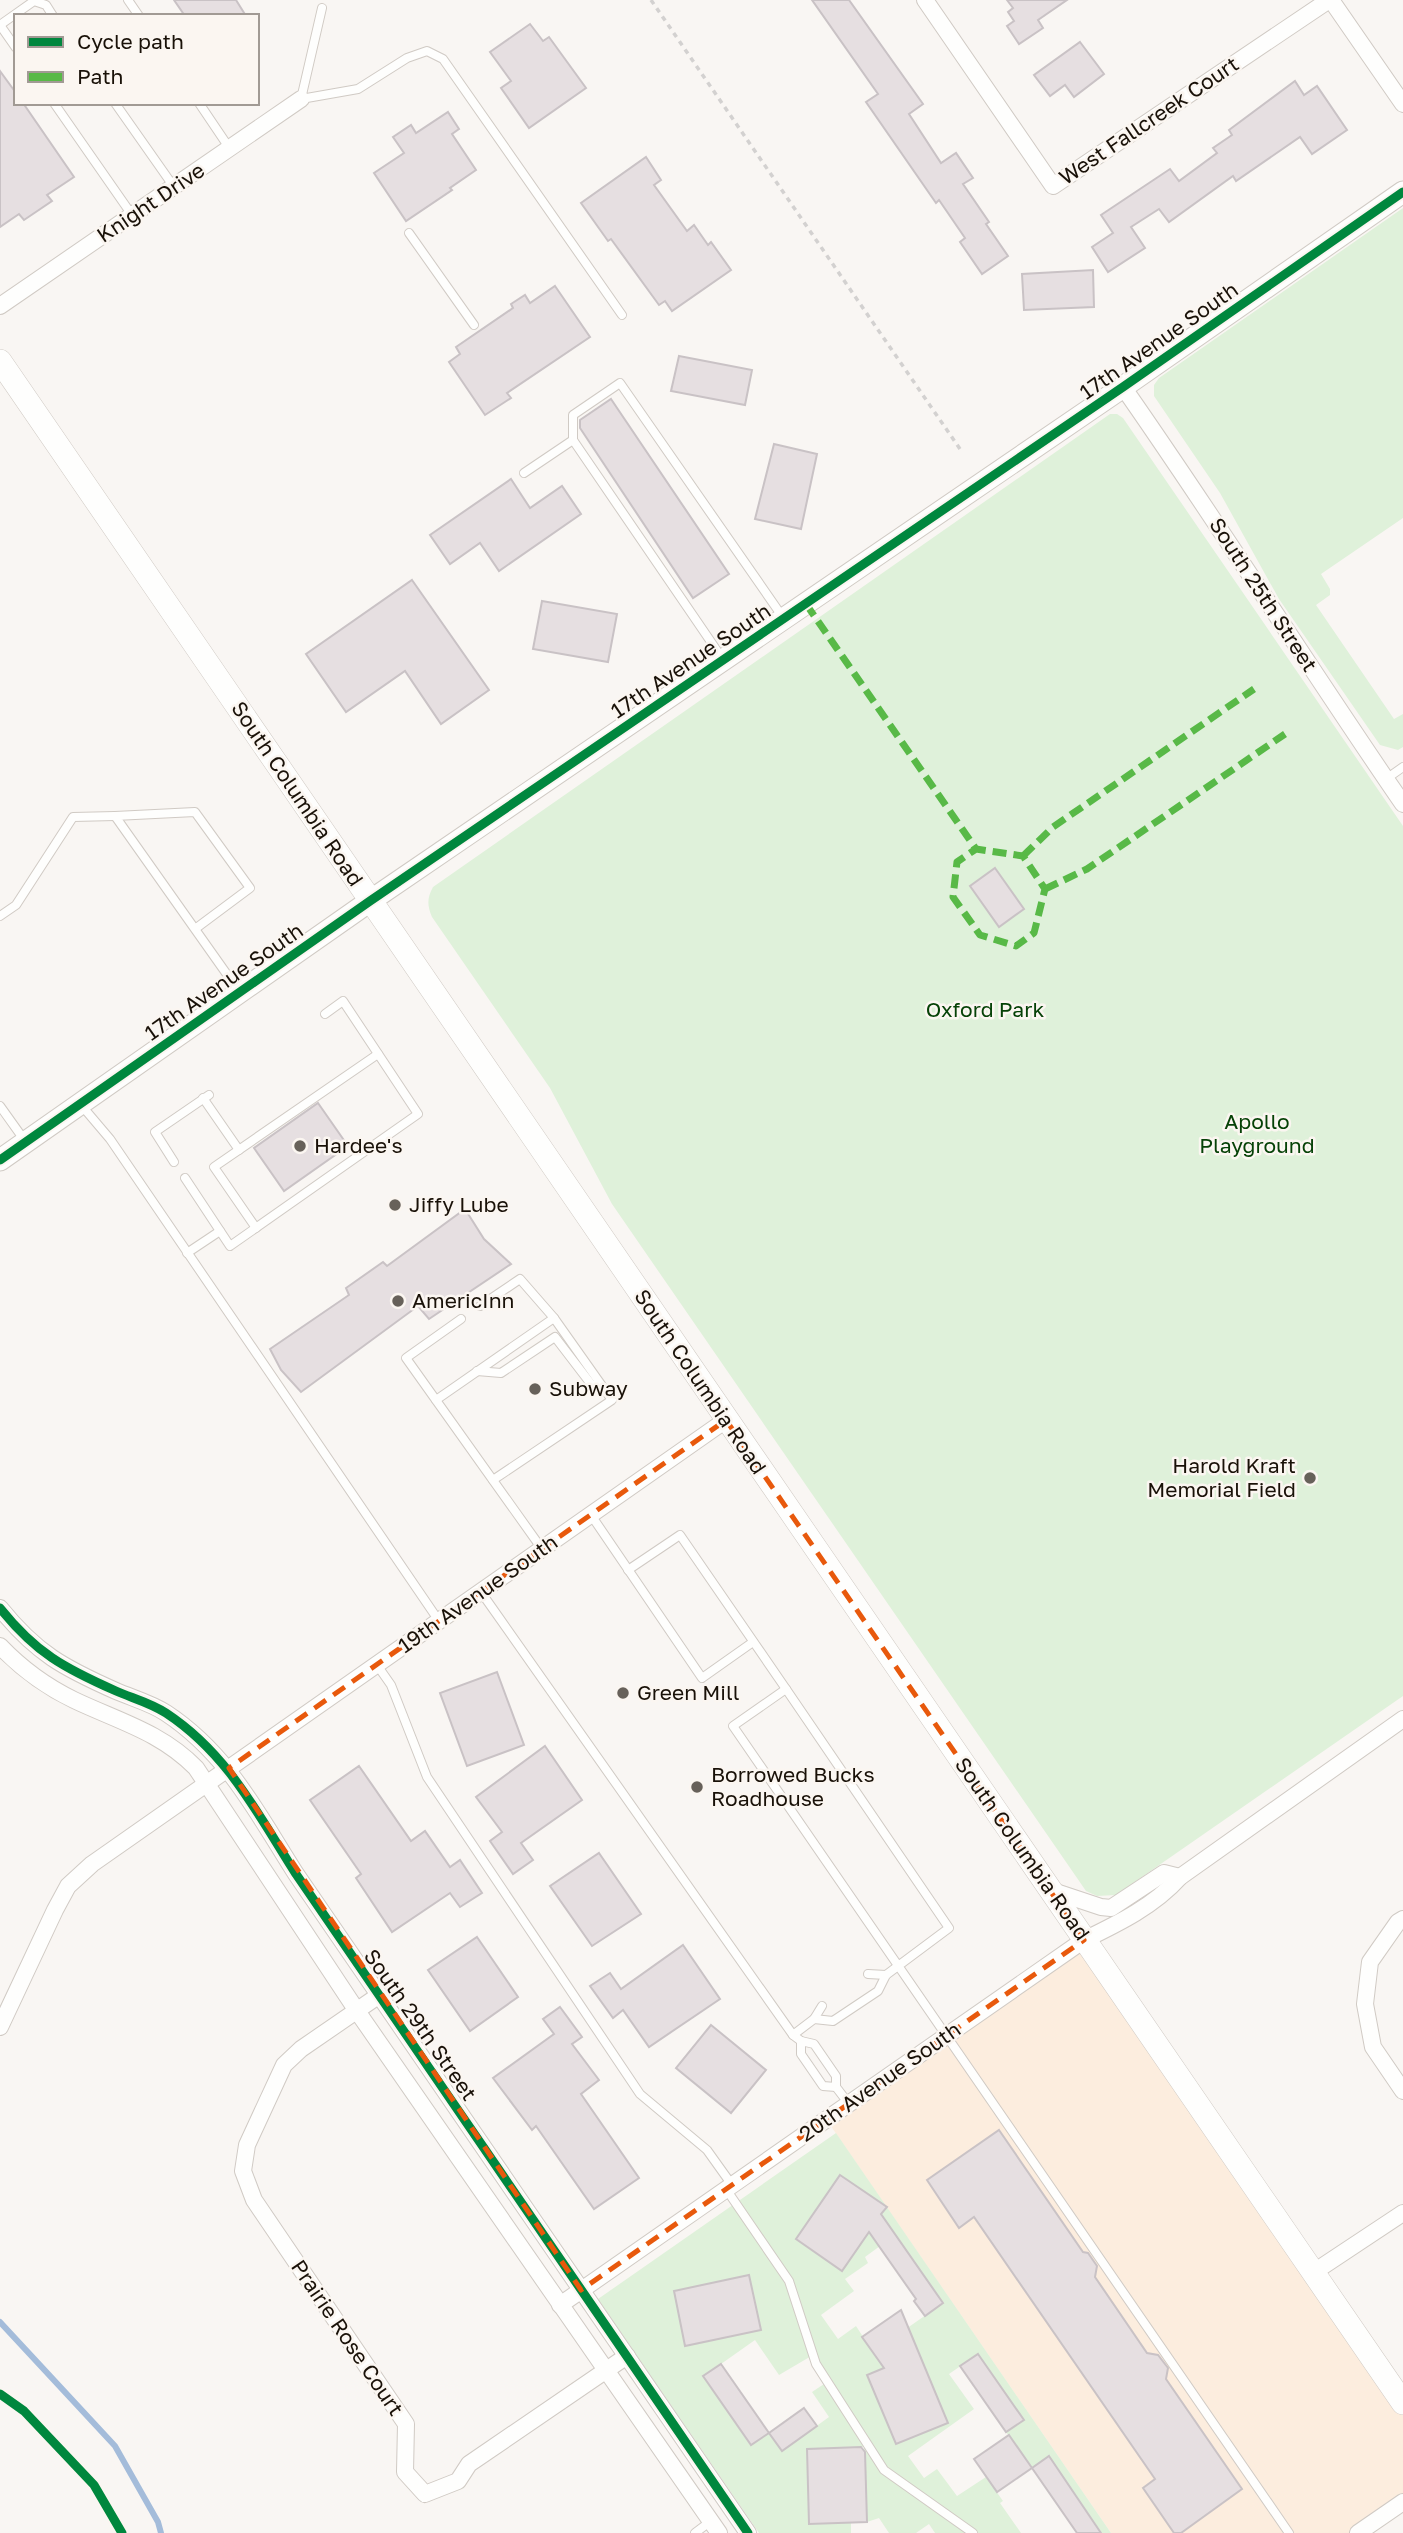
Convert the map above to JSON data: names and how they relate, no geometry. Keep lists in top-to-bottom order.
{
  "streets": {
    "main road": ["South Columbia Road"],
    "street": [
      "West Fallcreek Court",
      "Knight Drive",
      "17th Avenue South",
      "South 25th Street",
      "19th Avenue South",
      "South 29th Street",
      "20th Avenue South",
      "Prairie Rose Court"
    ]
  },
  "crossings": [
    ["17th Avenue South", "South 25th Street"],
    ["17th Avenue South", "South Columbia Road"],
    ["South Columbia Road", "19th Avenue South"],
    ["South Columbia Road", "20th Avenue South"],
    ["19th Avenue South", "South 29th Street"],
    ["South 29th Street", "20th Avenue South"],
    ["South 29th Street", "Prairie Rose Court"]
  ],
  "parks": ["Oxford Park", "Apollo Playground"],
  "places": [
    "Hardee's",
    "Jiffy Lube",
    "AmericInn",
    "Subway",
    "Harold Kraft Memorial Field",
    "Green Mill",
    "Borrowed Bucks Roadhouse"
  ],
  "legend": ["Cycle path", "Path"]
}
